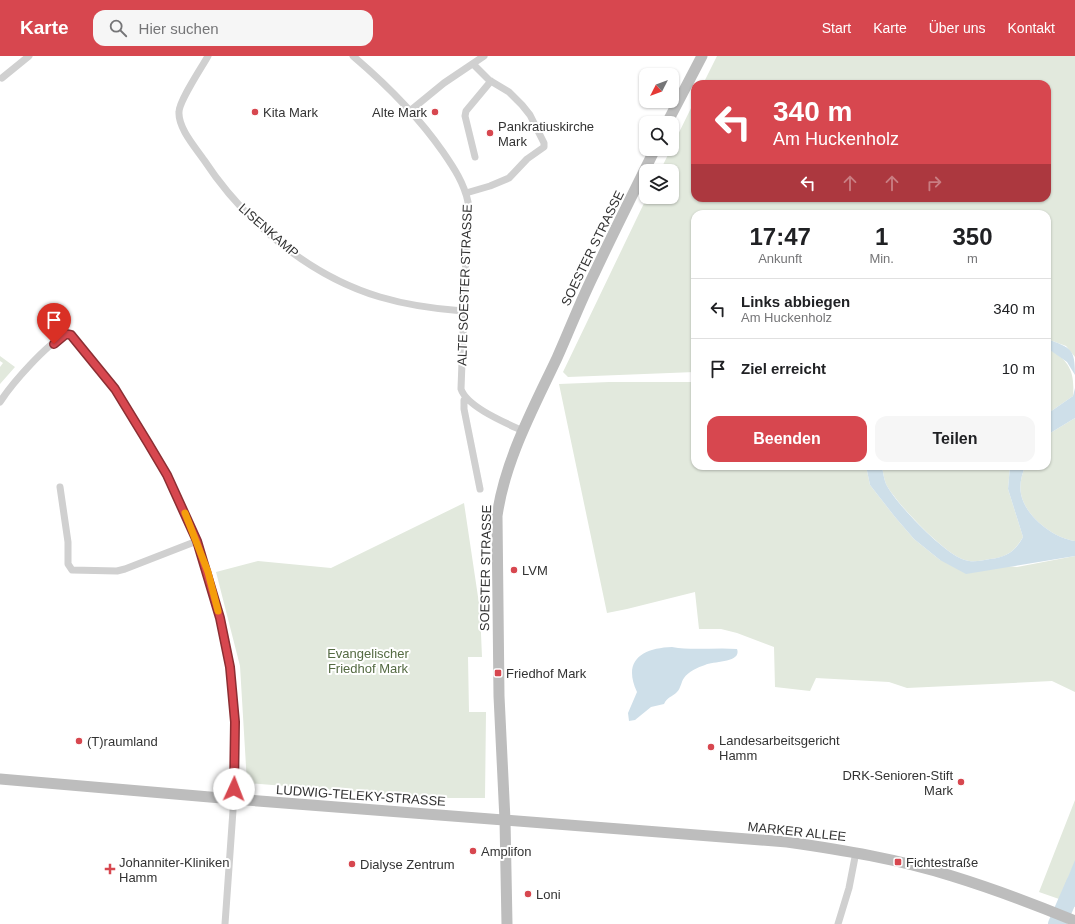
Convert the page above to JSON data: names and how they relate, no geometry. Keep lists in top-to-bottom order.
{
  "streets": {
    "street": [
      "LISENKAMP",
      "SOESTER STRASSE",
      "ALTE SOESTER STRASSE",
      "LUDWIG-TELEKY-STRASSE",
      "MARKER ALLEE"
    ]
  },
  "crossings": [
    ["LISENKAMP", "ALTE SOESTER STRASSE"],
    ["SOESTER STRASSE", "LUDWIG-TELEKY-STRASSE"],
    ["SOESTER STRASSE", "MARKER ALLEE"],
    ["LUDWIG-TELEKY-STRASSE", "MARKER ALLEE"]
  ],
  "parks": ["Evangelischer Friedhof Mark"],
  "places": {
    "other": [
      "Kita Mark",
      "Alte Mark",
      "Pankratiuskirche Mark",
      "LVM",
      "(T)raumland",
      "Landesarbeitsgericht Hamm",
      "DRK-Senioren-Stift Mark",
      "Amplifon",
      "Dialyse Zentrum",
      "Loni"
    ],
    "transit": ["Friedhof Mark", "Fichtestraße"],
    "health": ["Johanniter-Kliniken Hamm"]
  },
  "north": "bottom left",
  "page": {
    "header": "Karte",
    "search": "Hier suchen",
    "nav": [
      "Start",
      "Karte",
      "Über uns",
      "Kontakt"
    ],
    "turn": ["340 m", "Am Huckenholz"],
    "eta": [
      "17:47",
      "Ankunft",
      "1",
      "Min.",
      "350",
      "m"
    ],
    "list": [
      {
        "name": "Links abbiegen",
        "note": "Am Huckenholz",
        "value": "340 m"
      },
      {
        "name": "Ziel erreicht",
        "value": "10 m"
      }
    ],
    "buttons": ["Beenden", "Teilen"]
  }
}
